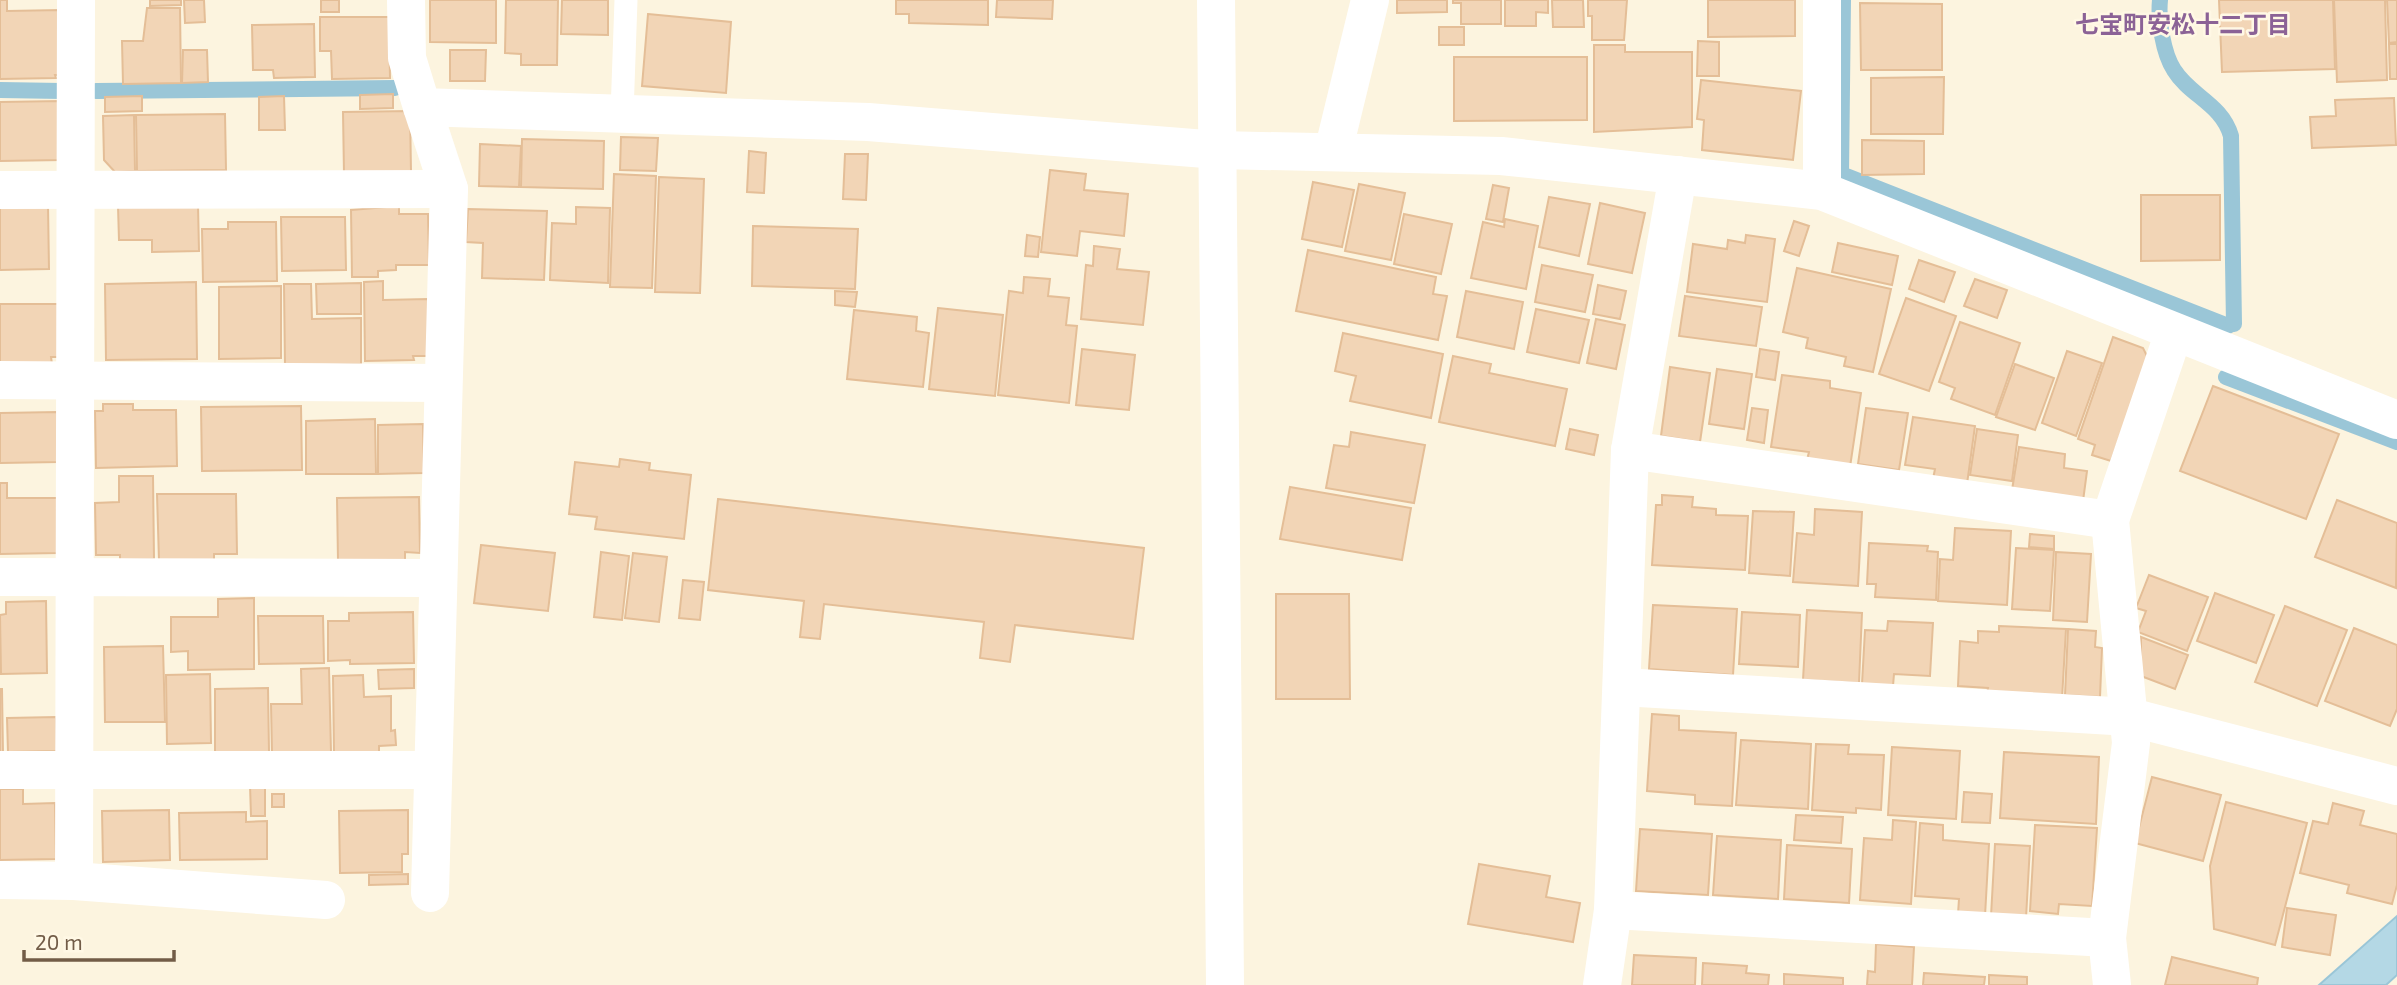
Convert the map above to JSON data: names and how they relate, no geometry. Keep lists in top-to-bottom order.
{
  "districts": ["七宝町安松十二丁目"],
  "scale_bar": "20 m"
}
